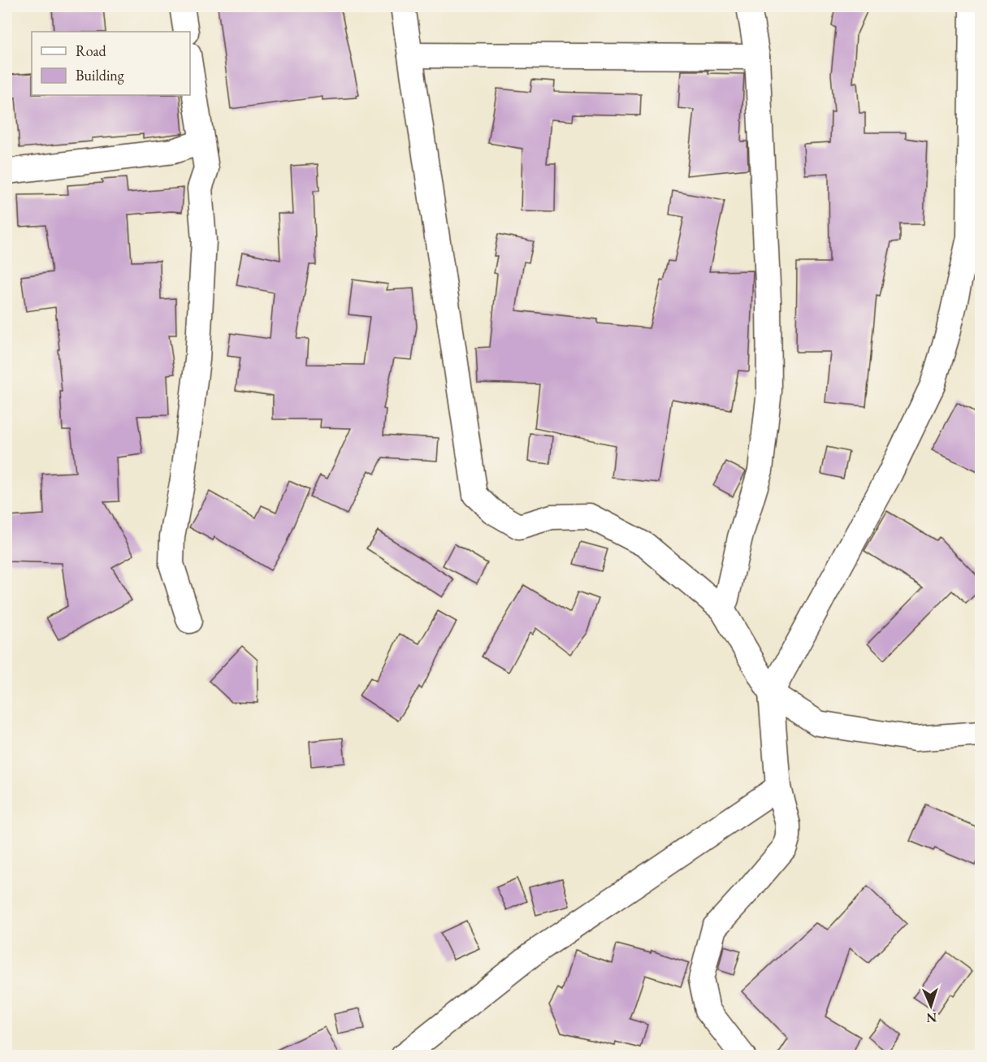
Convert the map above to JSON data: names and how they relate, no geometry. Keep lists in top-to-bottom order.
{
  "legend": ["Road", "Building"],
  "north": "bottom"
}
